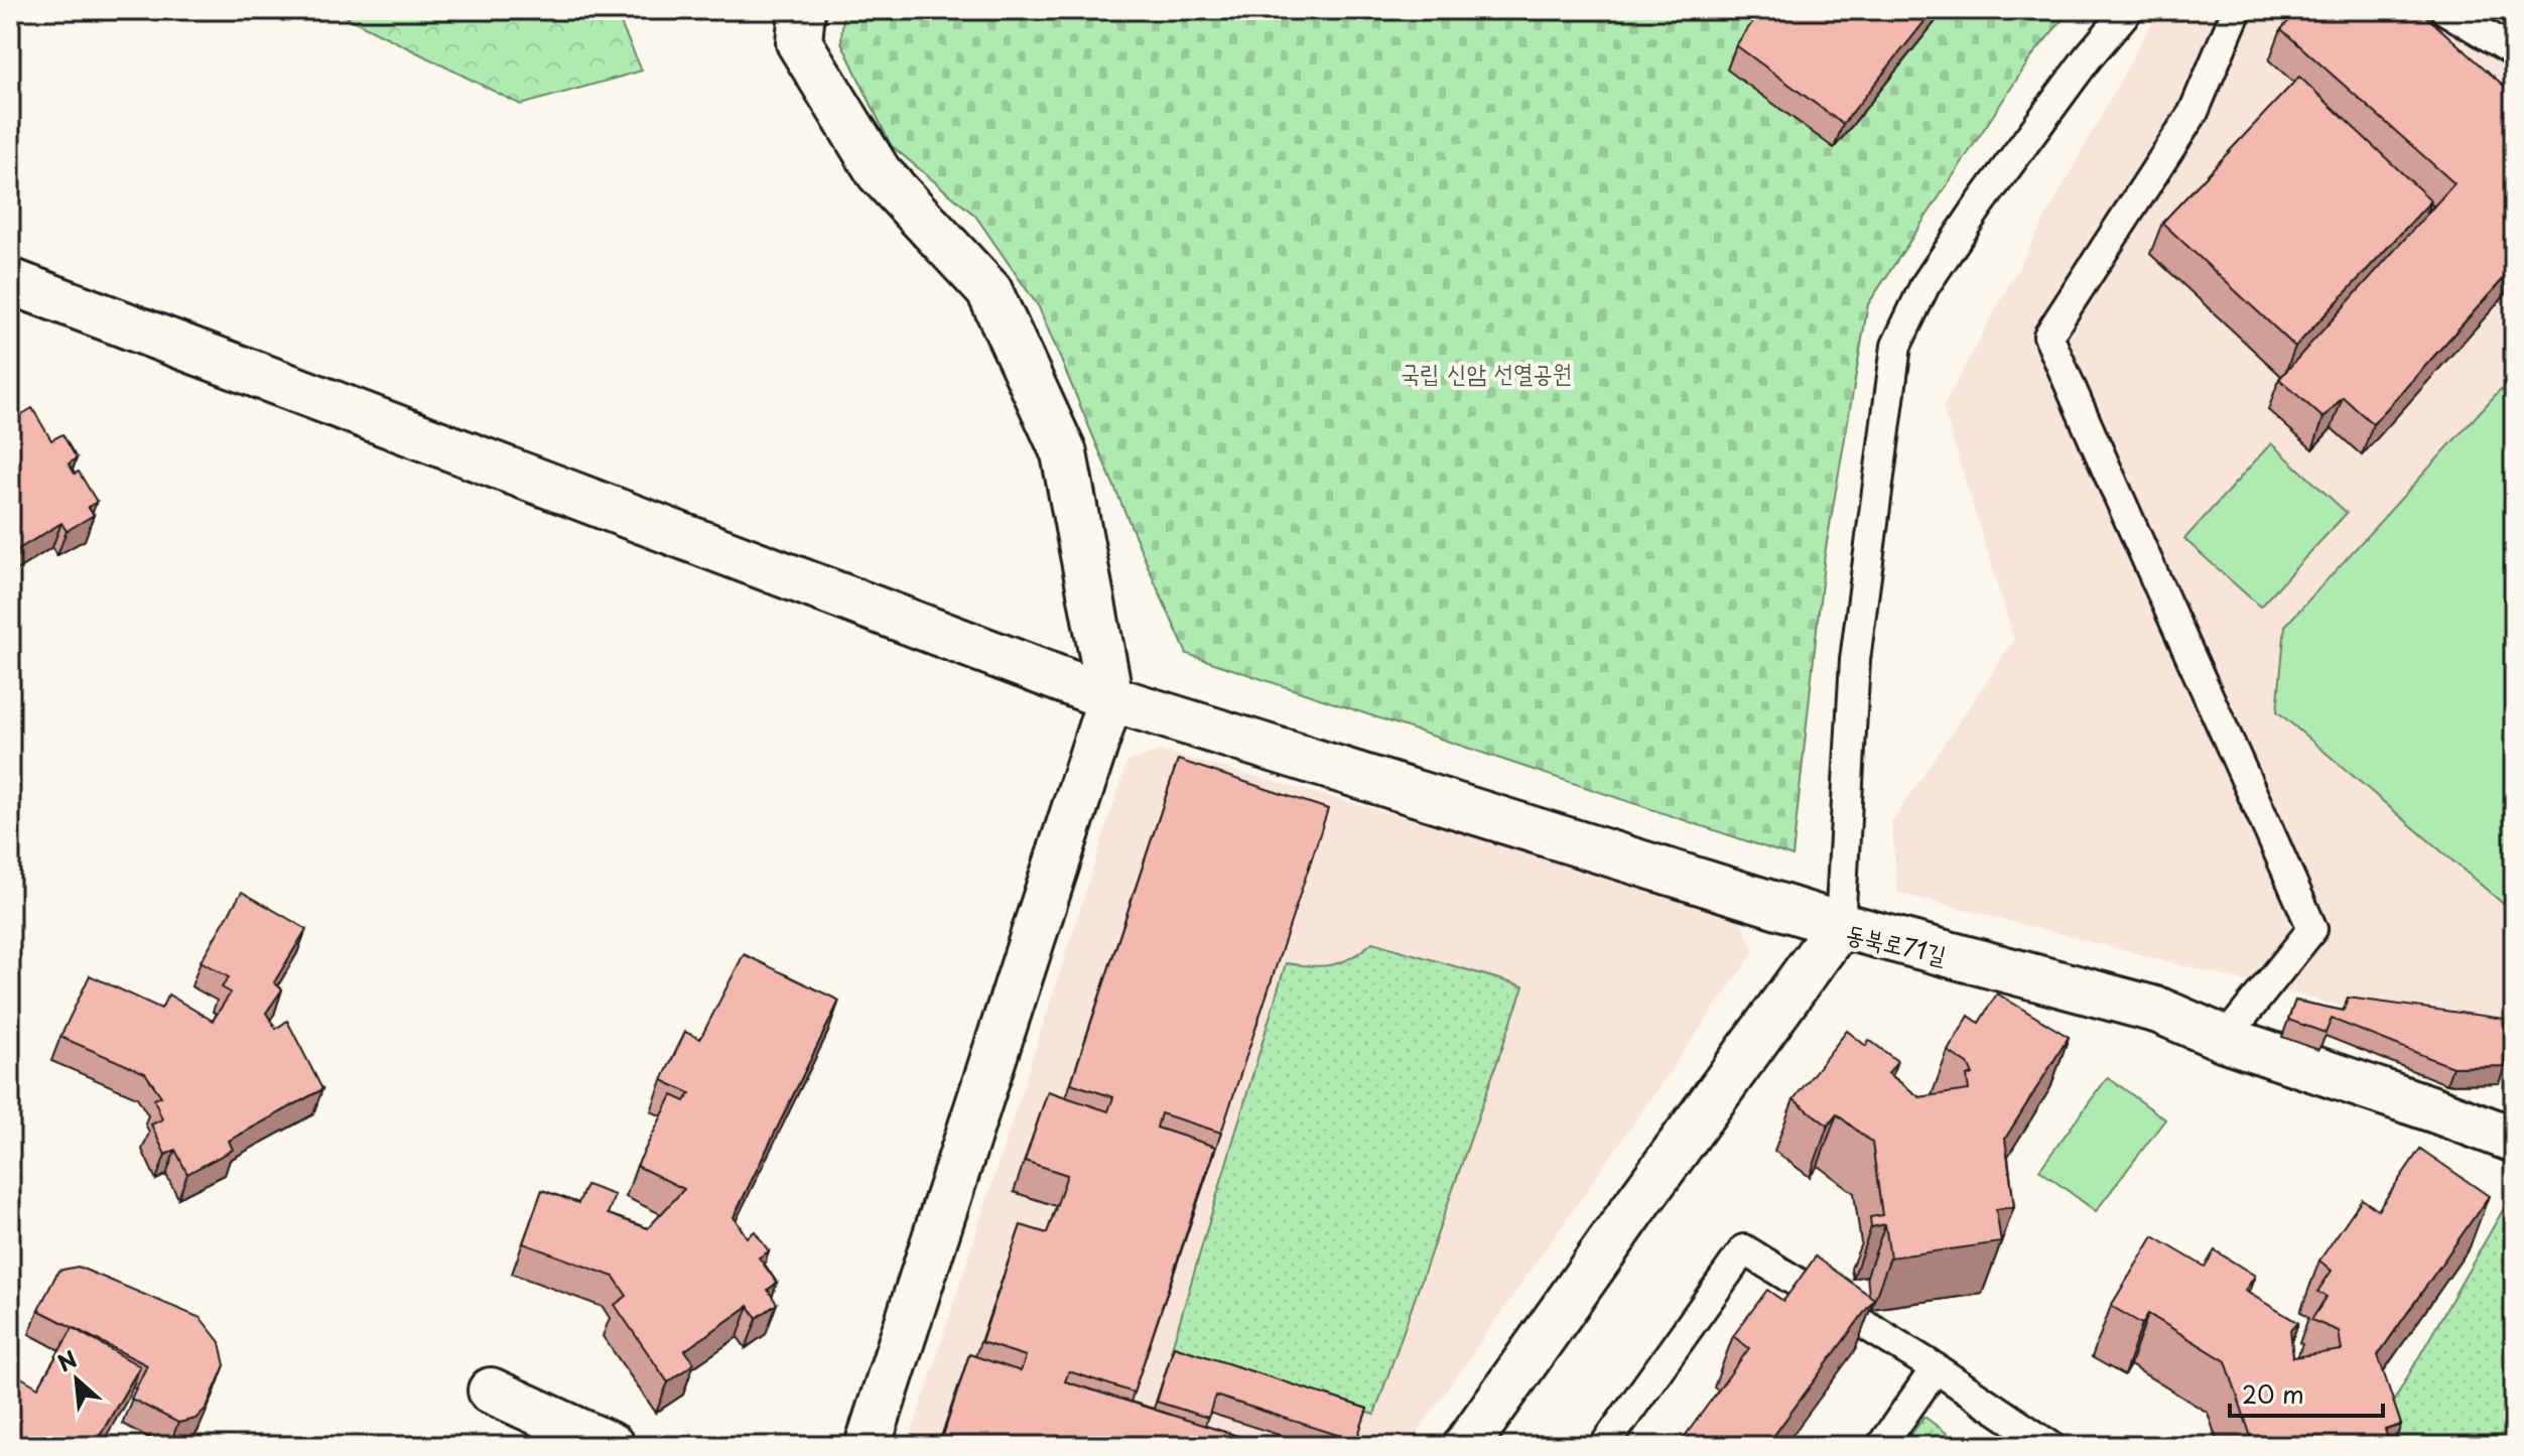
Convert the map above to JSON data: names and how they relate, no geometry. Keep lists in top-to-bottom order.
{
  "streets": {
    "street": ["동북로71길"]
  },
  "parks": ["국립 신암 선열공원"],
  "scale_bar": "20 m",
  "north": "top left"
}
